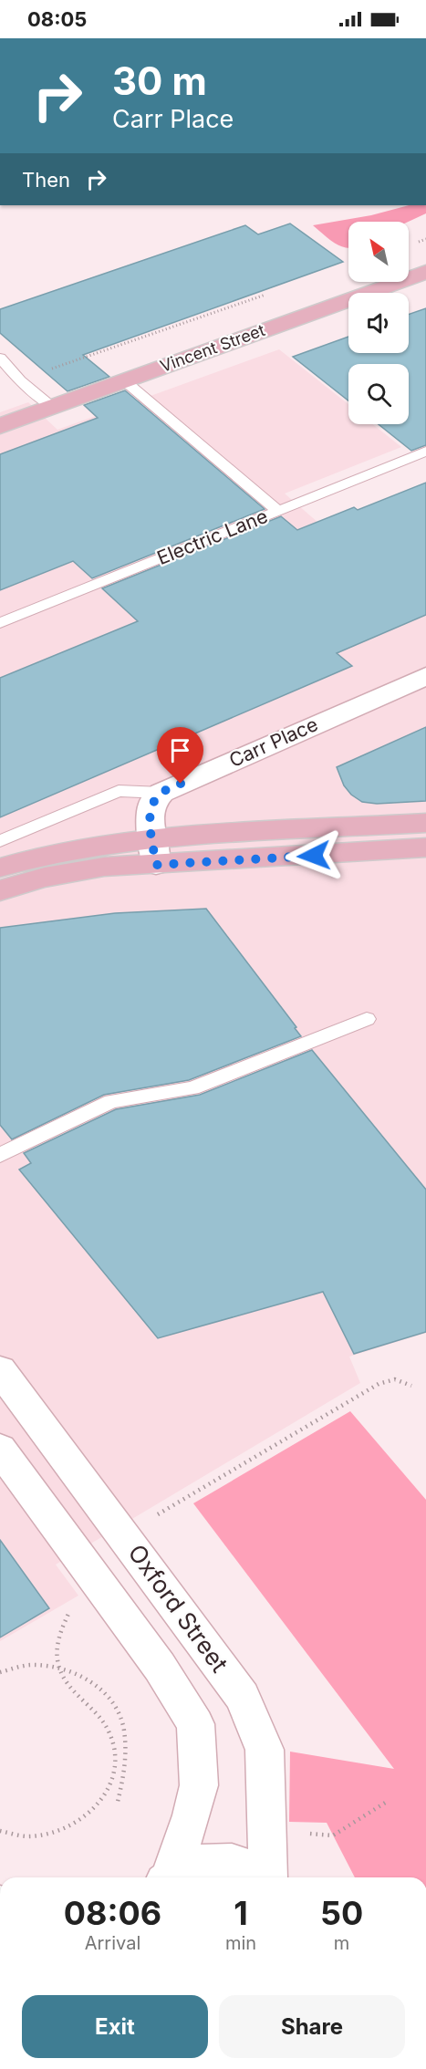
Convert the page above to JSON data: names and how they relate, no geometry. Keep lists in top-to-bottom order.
{
  "streets": {
    "main road": ["Vincent Street", "Carr Place", "Oxford Street"],
    "lane": ["Electric Lane"]
  },
  "north": "top left",
  "page": {
    "status": "08:05",
    "turn": ["30 m", "Carr Place"],
    "then": "Then",
    "eta": [
      "08:06",
      "Arrival",
      "1",
      "min",
      "50",
      "m"
    ],
    "buttons": ["Exit", "Share"]
  }
}
